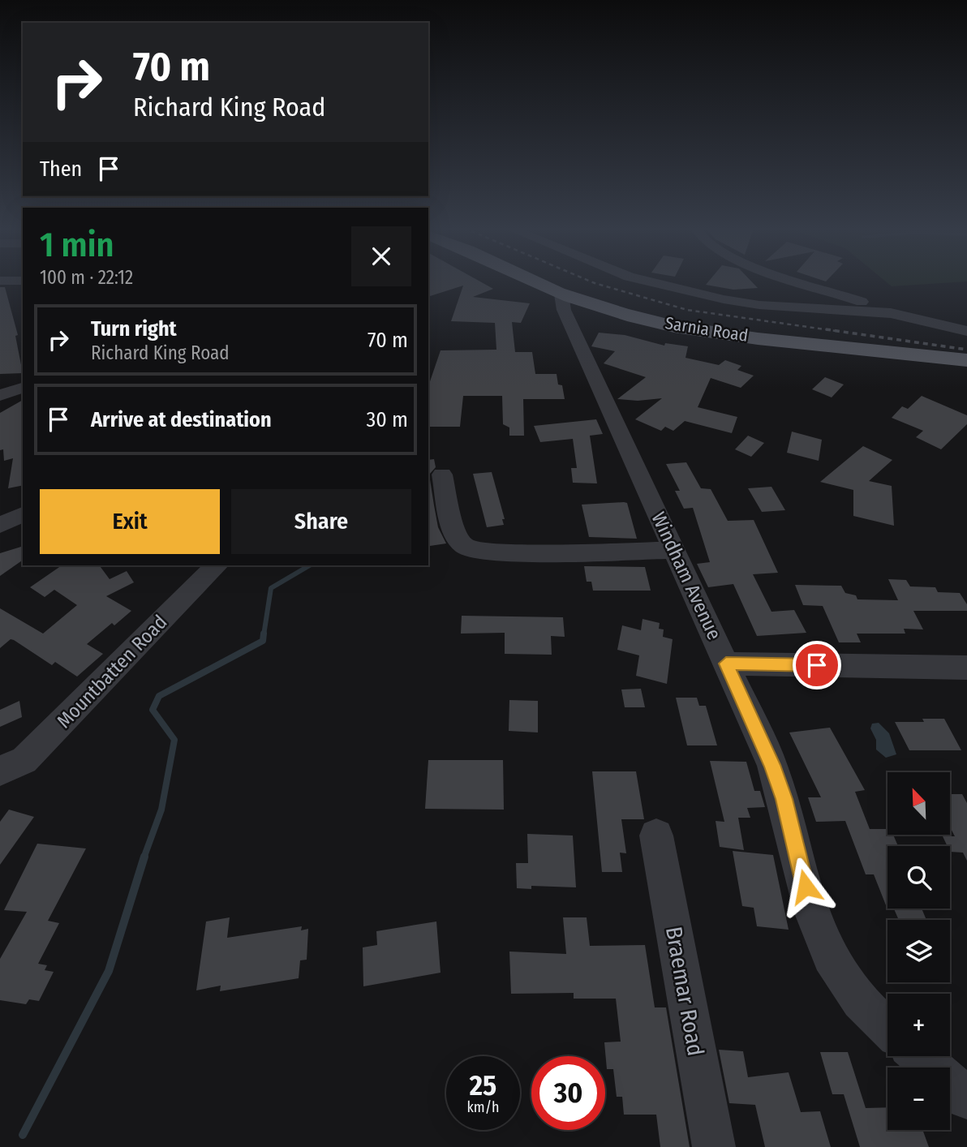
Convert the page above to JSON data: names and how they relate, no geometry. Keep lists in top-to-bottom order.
{
  "streets": {
    "main road": ["Sarnia Road"],
    "street": ["Windham Avenue", "Mountbatten Road", "Braemar Road"]
  },
  "crossings": [
    ["Sarnia Road", "Windham Avenue"]
  ],
  "north": "top left",
  "page": {
    "turn": ["70 m", "Richard King Road"],
    "then": "Then",
    "heading": ["1 min", "100 m · 22:12"],
    "list": [
      {
        "name": "Turn right",
        "note": "Richard King Road",
        "value": "70 m"
      },
      {
        "name": "Arrive at destination",
        "value": "30 m"
      }
    ],
    "buttons": ["Exit", "Share"],
    "map_buttons": ["+", "−"],
    "speed": "25 km/h",
    "limit": "30"
  }
}
